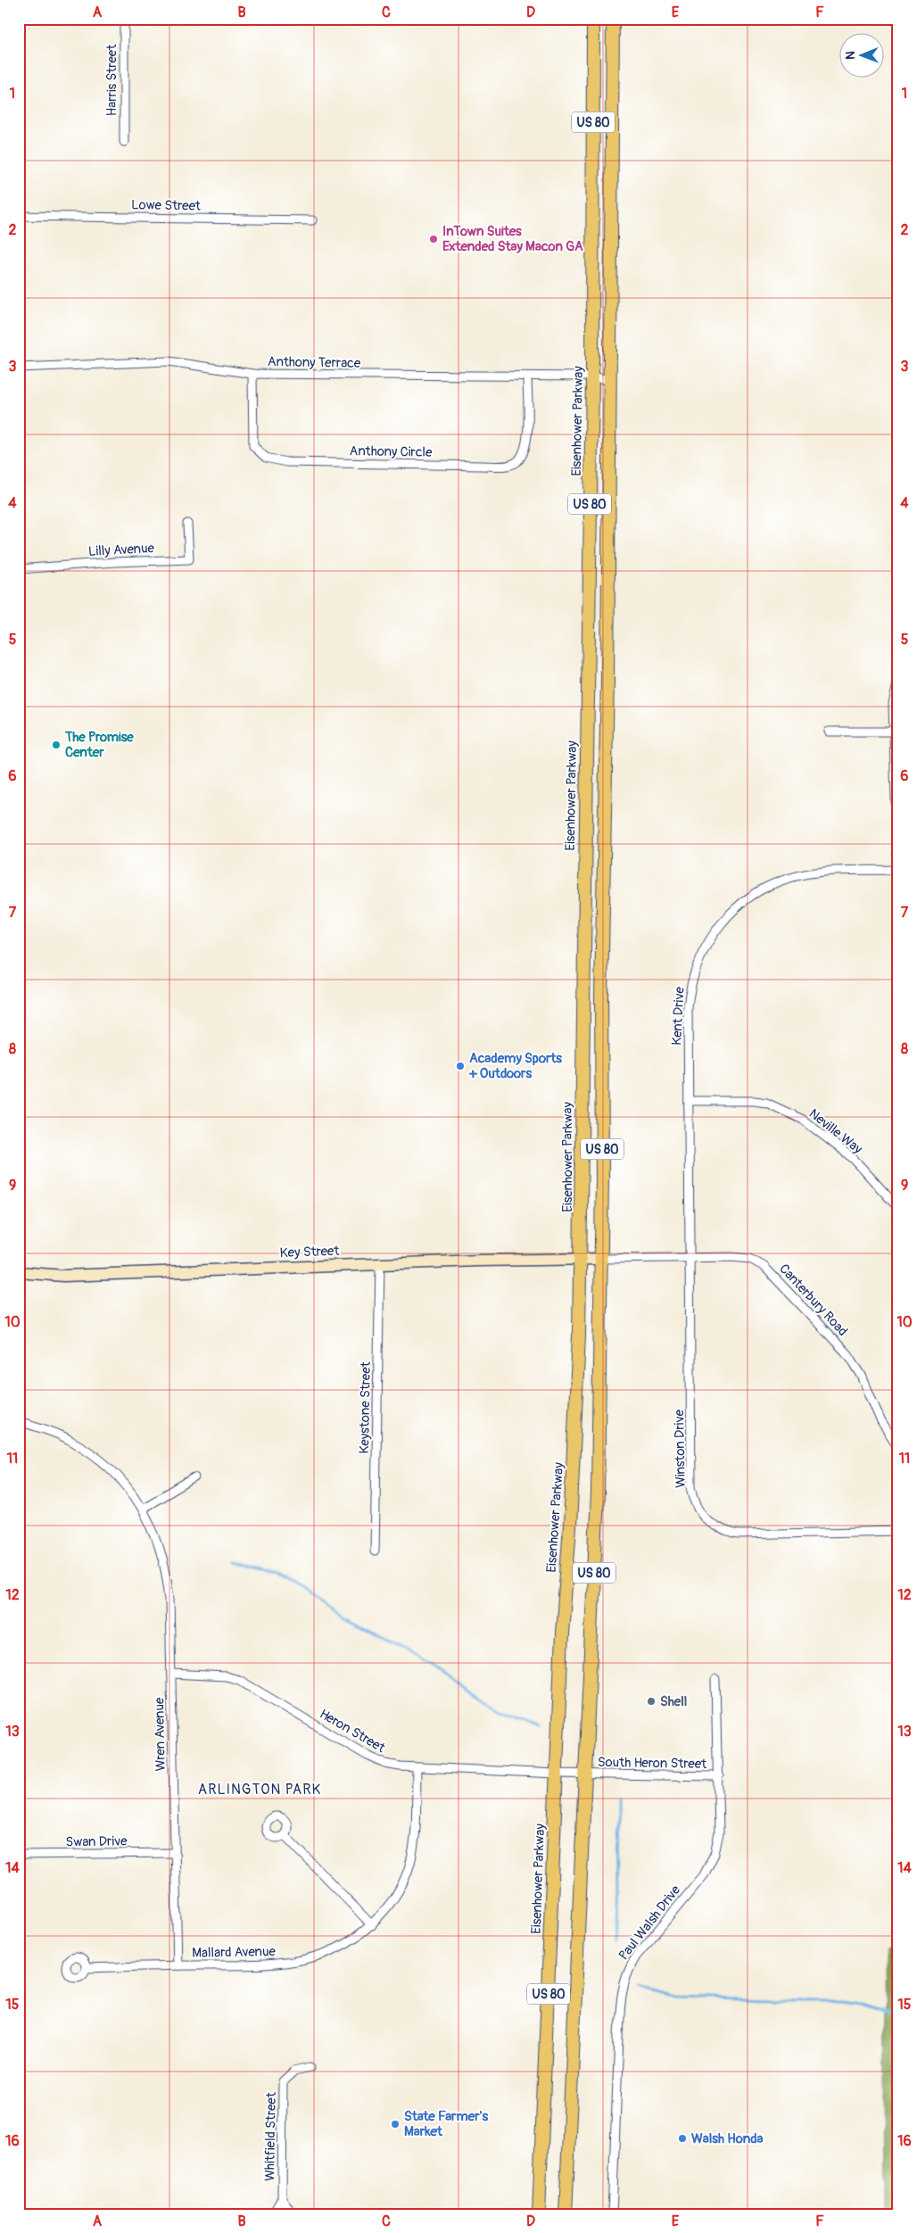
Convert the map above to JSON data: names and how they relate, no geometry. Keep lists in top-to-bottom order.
{
  "streets": {
    "main road": ["US 80", "Eisenhower Parkway"],
    "street": [
      "Harris Street",
      "Lowe Street",
      "Anthony Terrace",
      "Anthony Circle",
      "Lilly Avenue",
      "Kent Drive",
      "Neville Way",
      "Key Street",
      "Canterbury Road",
      "Keystone Street",
      "Winston Drive",
      "Heron Street",
      "Wren Avenue",
      "South Heron Street",
      "Swan Drive",
      "Paul Walsh Drive",
      "Mallard Avenue",
      "Whitfield Street"
    ]
  },
  "crossings": [
    ["US 80", "Anthony Terrace"],
    ["US 80", "Key Street"],
    ["US 80", "Canterbury Road"],
    ["US 80", "Heron Street"],
    ["US 80", "South Heron Street"],
    ["Anthony Terrace", "Eisenhower Parkway"],
    ["Anthony Terrace", "Anthony Circle"],
    ["Eisenhower Parkway", "Key Street"],
    ["Eisenhower Parkway", "Heron Street"],
    ["Kent Drive", "Neville Way"],
    ["Kent Drive", "Canterbury Road"],
    ["Kent Drive", "Winston Drive"],
    ["Key Street", "Canterbury Road"],
    ["Key Street", "Keystone Street"],
    ["Canterbury Road", "Winston Drive"],
    ["Heron Street", "Wren Avenue"],
    ["Heron Street", "South Heron Street"],
    ["Heron Street", "Mallard Avenue"],
    ["Wren Avenue", "Swan Drive"],
    ["Wren Avenue", "Mallard Avenue"],
    ["South Heron Street", "Paul Walsh Drive"]
  ],
  "districts": ["ARLINGTON PARK"],
  "places": [
    "InTown Suites Extended Stay Macon GA",
    "The Promise Center",
    "Academy Sports + Outdoors",
    "Shell",
    "State Farmer's Market",
    "Walsh Honda"
  ],
  "north": "left",
  "grid": {
    "columns": [
      "A",
      "B",
      "C",
      "D",
      "E",
      "F"
    ],
    "rows": [
      "1",
      "2",
      "3",
      "4",
      "5",
      "6",
      "7",
      "8",
      "9",
      "10",
      "11",
      "12",
      "13",
      "14",
      "15",
      "16"
    ]
  }
}
